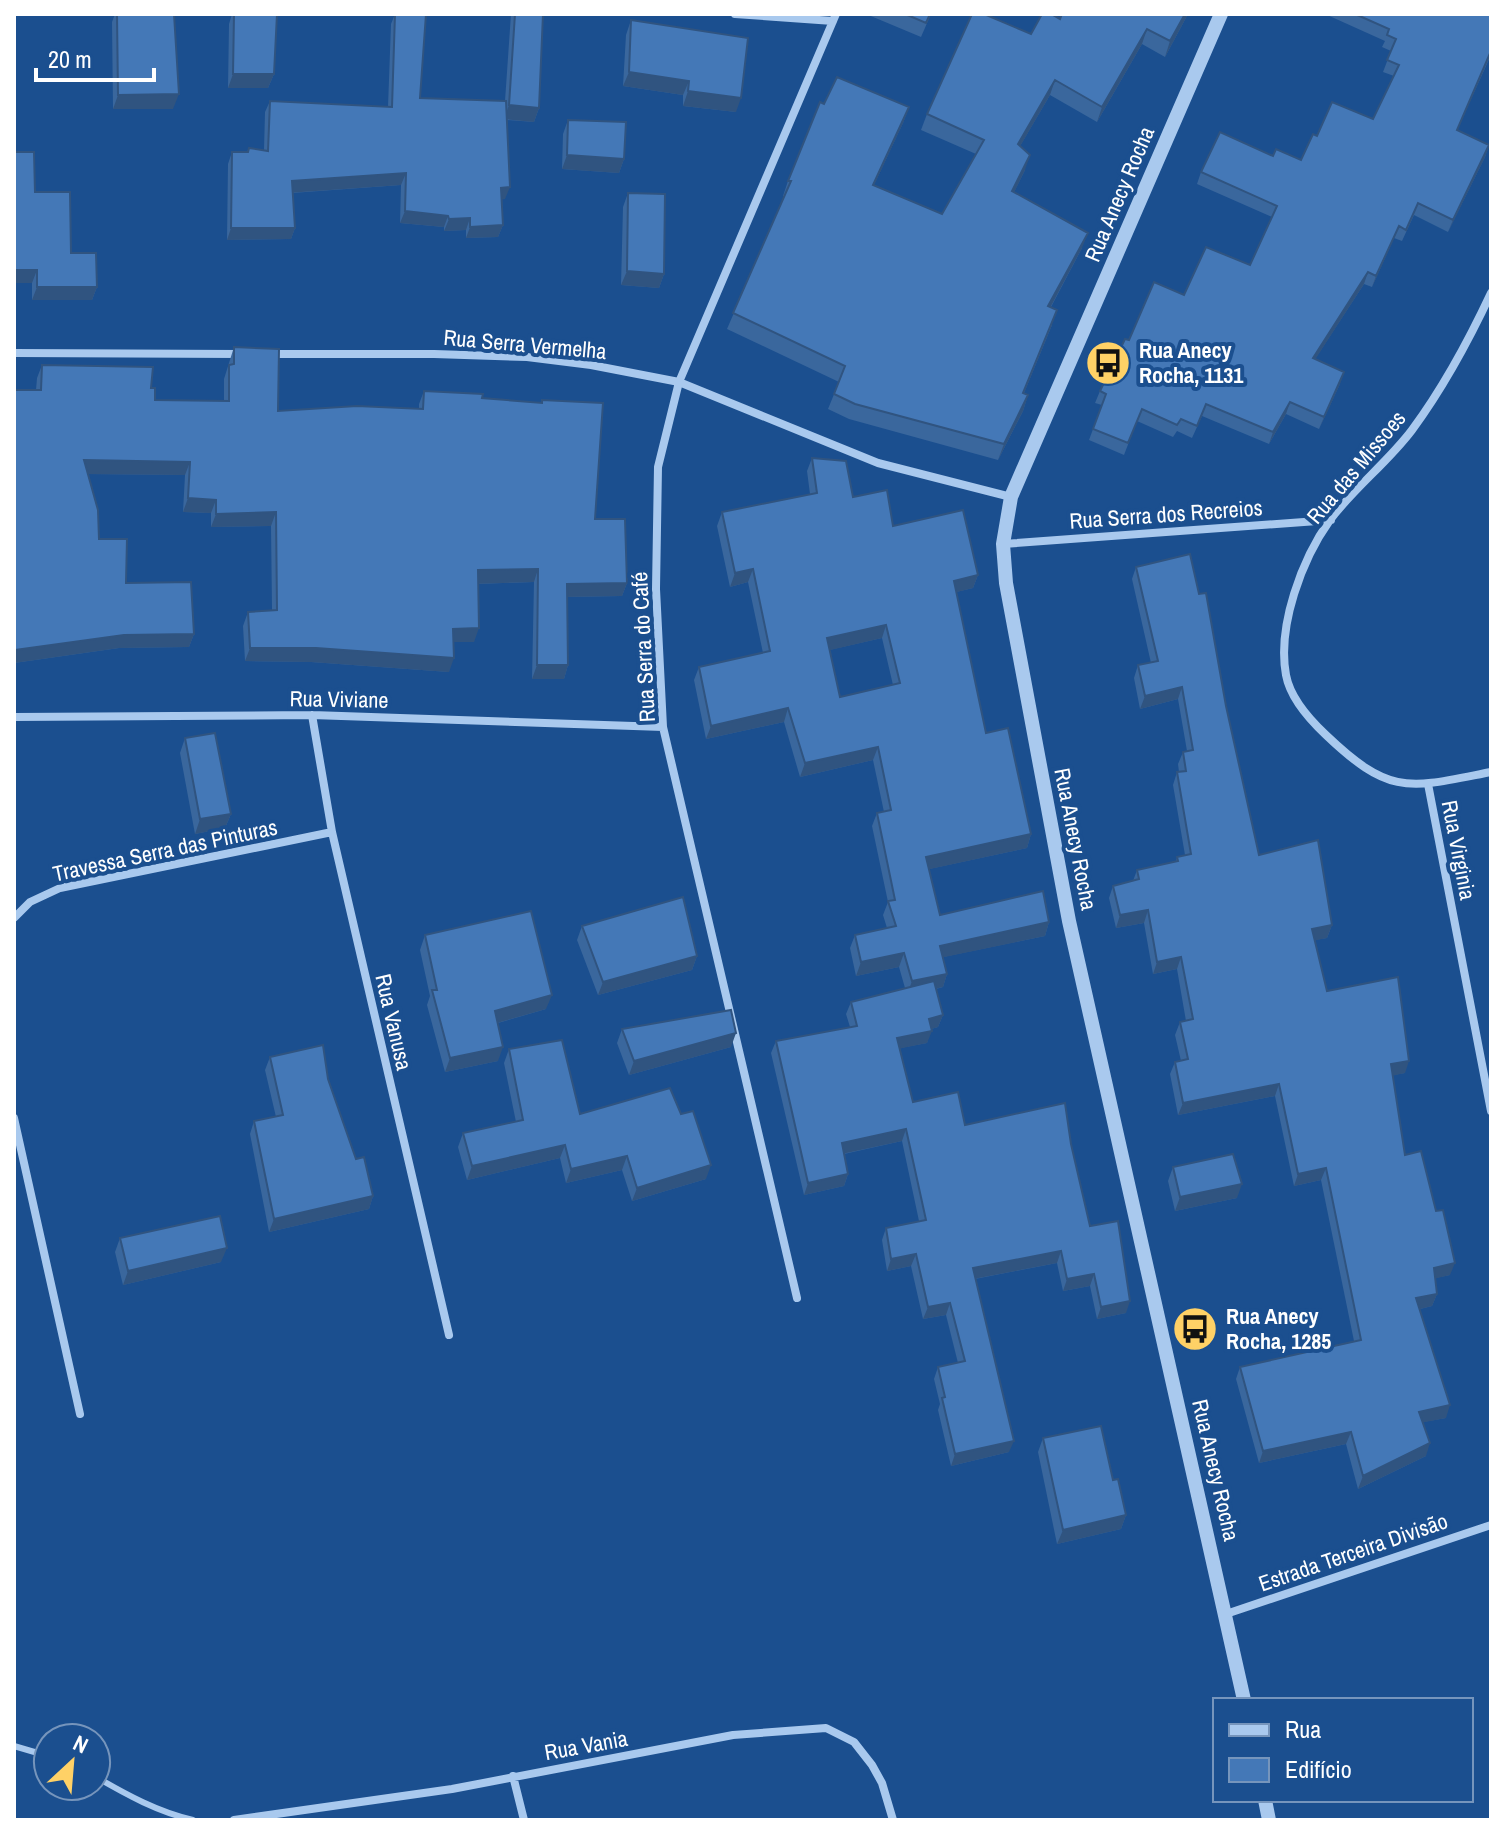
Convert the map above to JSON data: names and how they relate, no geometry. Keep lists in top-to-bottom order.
{
  "streets": {
    "street": [
      "Rua Anecy Rocha",
      "Rua Serra Vermelha",
      "Rua das Missoes",
      "Rua Serra dos Recreios",
      "Rua Serra do Café",
      "Rua Viviane",
      "Travessa Serra das Pinturas",
      "Rua Virginia",
      "Rua Vanusa",
      "Estrada Terceira Divisão",
      "Rua Vania"
    ]
  },
  "crossings": [
    ["Rua Anecy Rocha", "Rua Serra Vermelha"],
    ["Rua Anecy Rocha", "Rua Serra dos Recreios"],
    ["Rua Anecy Rocha", "Estrada Terceira Divisão"],
    ["Rua Serra Vermelha", "Rua Serra do Café"],
    ["Rua das Missoes", "Rua Serra dos Recreios"],
    ["Rua das Missoes", "Rua Virginia"],
    ["Rua Serra do Café", "Rua Viviane"],
    ["Rua Viviane", "Rua Vanusa"],
    ["Travessa Serra das Pinturas", "Rua Vanusa"]
  ],
  "places": {
    "bus stop": ["Rua Anecy Rocha, 1131", "Rua Anecy Rocha, 1285"]
  },
  "legend": ["Rua", "Edifício"],
  "scale_bar": "20 m",
  "north": "top right"
}
